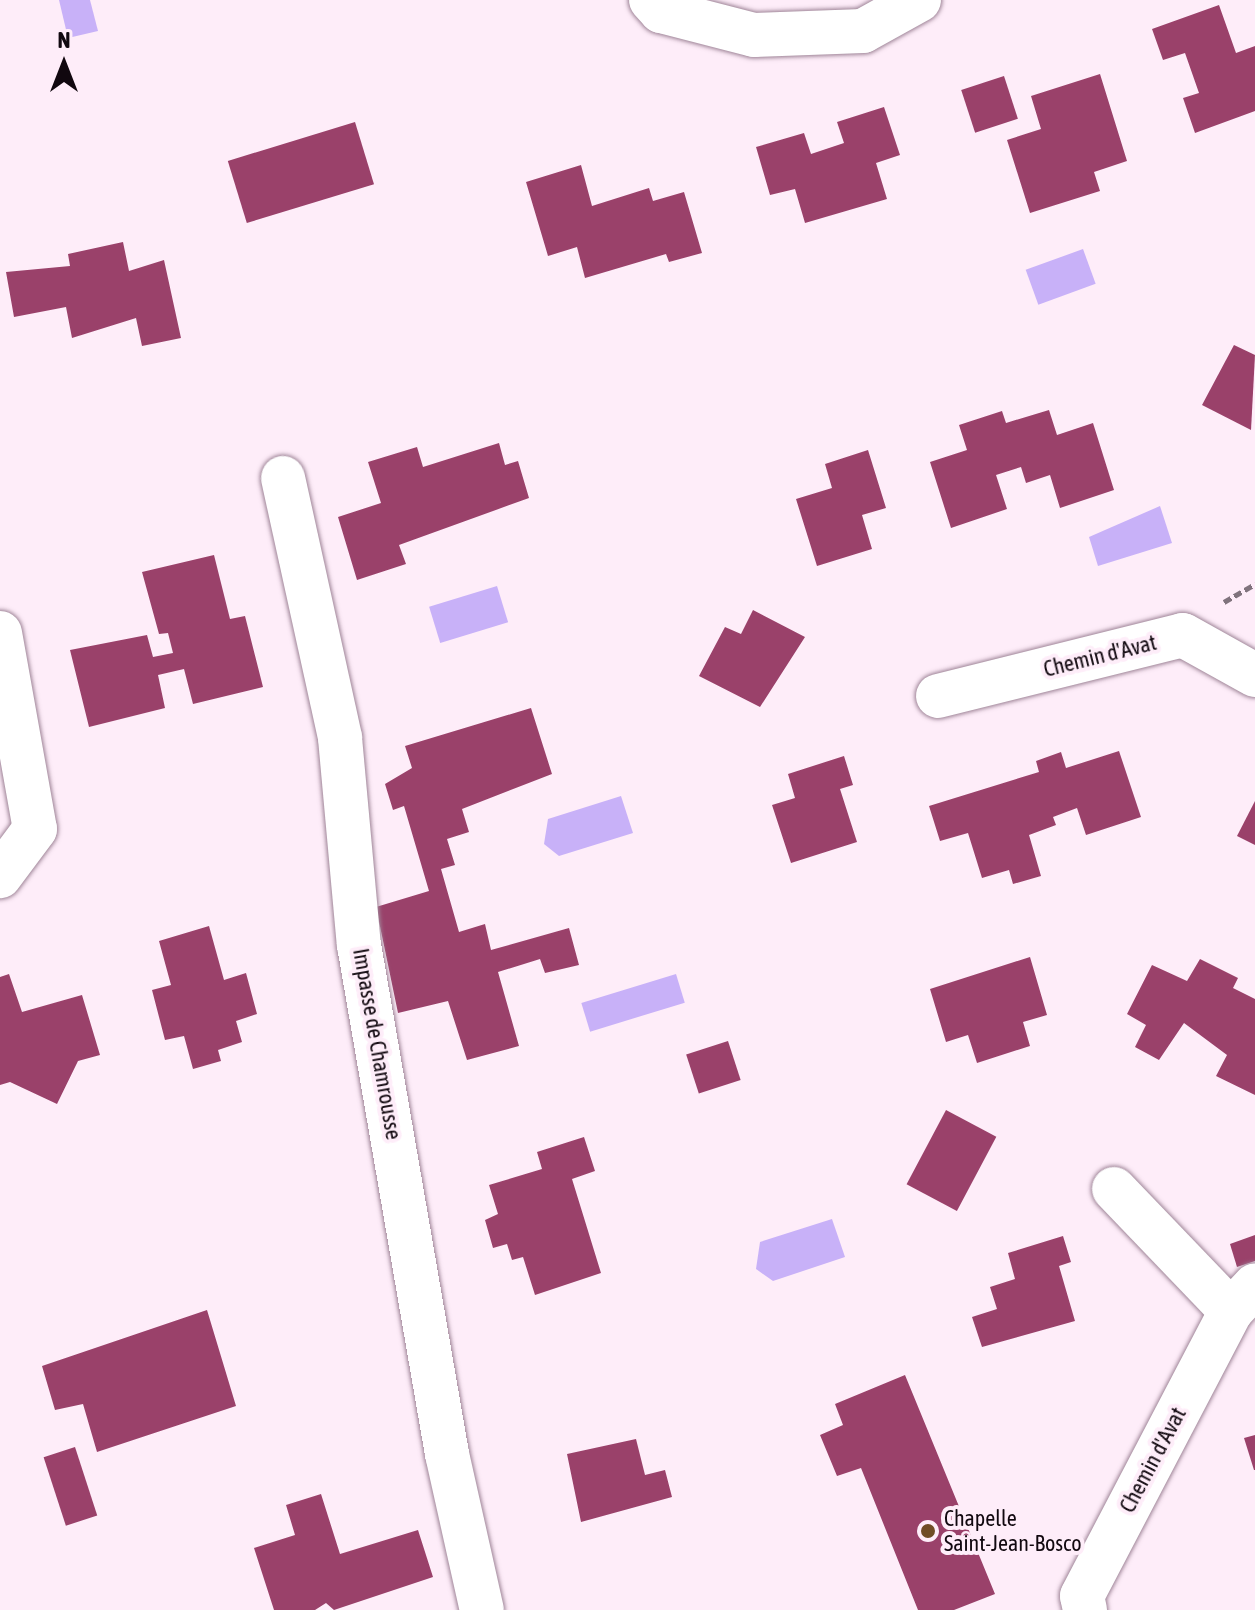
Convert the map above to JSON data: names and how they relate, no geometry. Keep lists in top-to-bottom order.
{
  "streets": {
    "street": ["Chemin d'Avat", "Impasse de Chamrousse"]
  },
  "places": ["Chapelle Saint-Jean-Bosco"],
  "north": "top"
}
